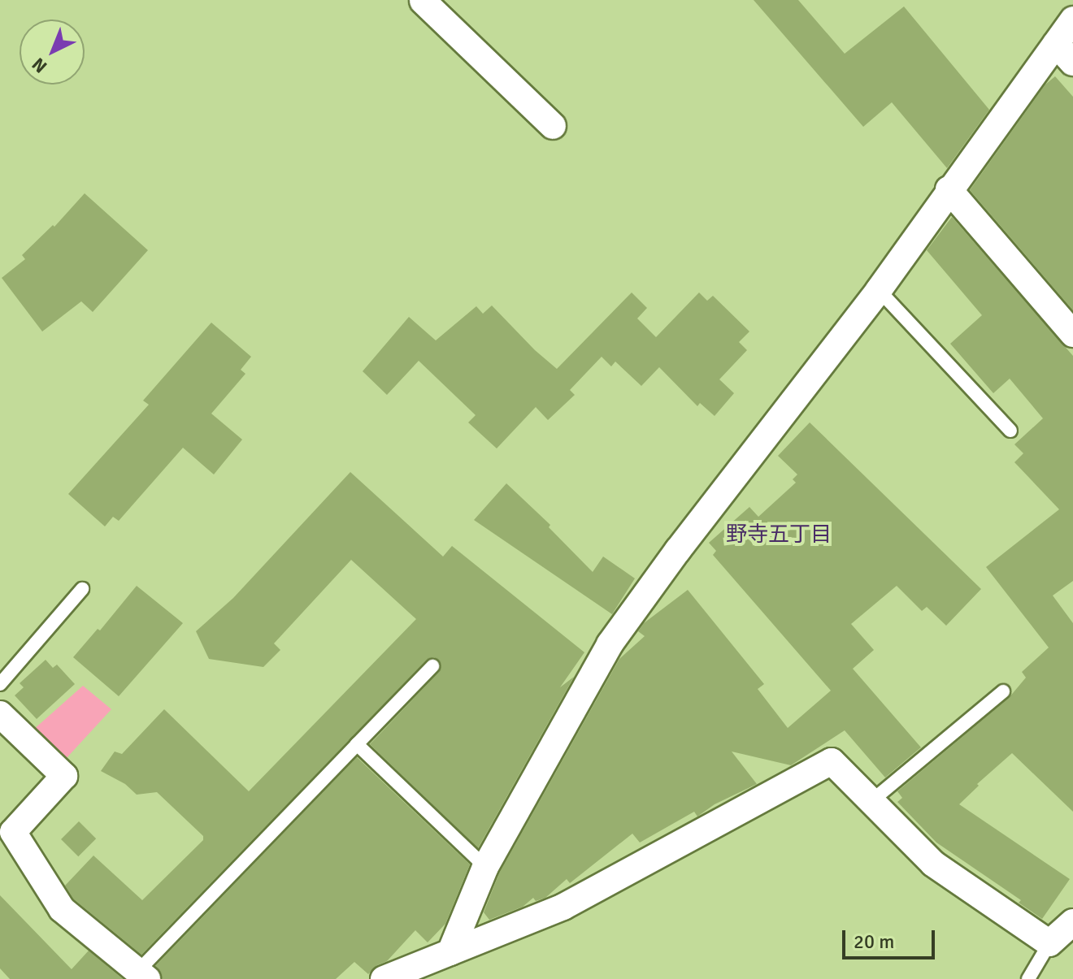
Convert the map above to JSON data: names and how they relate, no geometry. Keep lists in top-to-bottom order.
{
  "districts": ["野寺五丁目"],
  "scale_bar": "20 m",
  "north": "bottom left"
}
